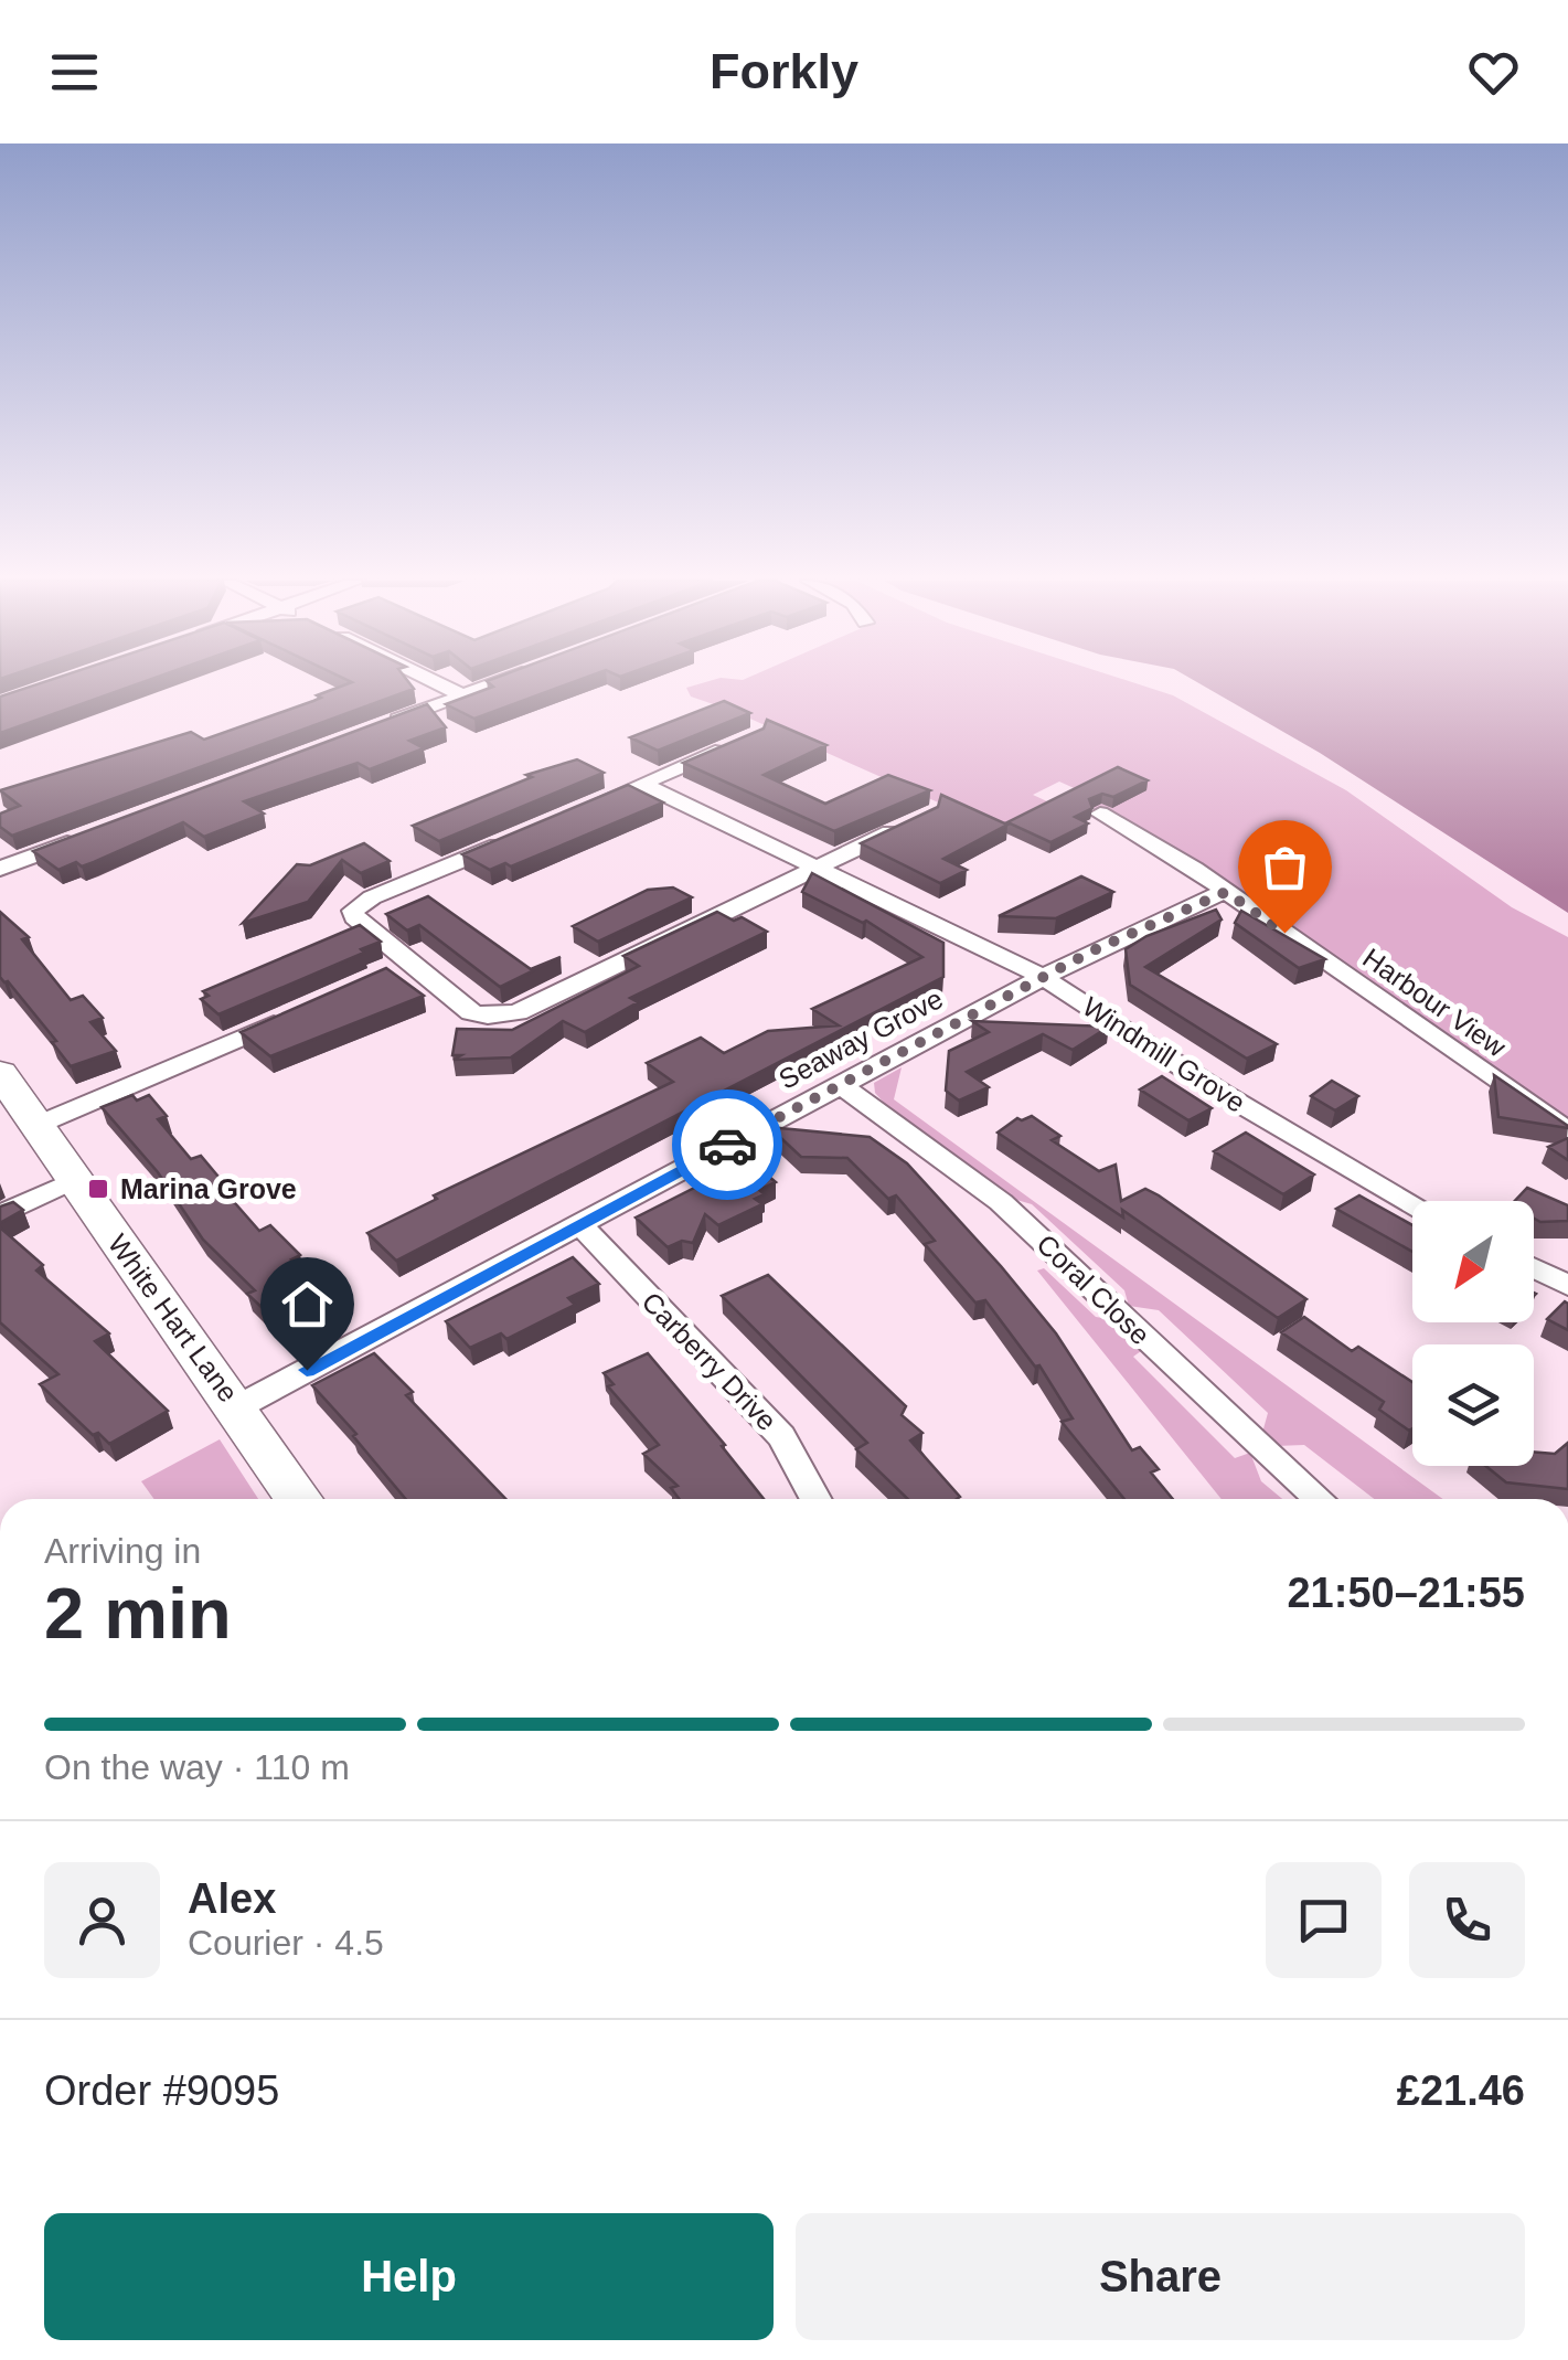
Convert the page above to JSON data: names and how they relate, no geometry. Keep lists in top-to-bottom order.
{
  "streets": {
    "street": [
      "Harbour View",
      "Seaway Grove",
      "Windmill Grove",
      "Coral Close",
      "White Hart Lane",
      "Carberry Drive"
    ]
  },
  "crossings": [
    ["Harbour View", "Seaway Grove"],
    ["Seaway Grove", "Windmill Grove"],
    ["Seaway Grove", "Coral Close"],
    ["Seaway Grove", "White Hart Lane"],
    ["Seaway Grove", "Carberry Drive"]
  ],
  "places": {
    "transit": ["Marina Grove"]
  },
  "north": "bottom left",
  "page": {
    "header": "Forkly",
    "heading": ["2 min", "Arriving in", "21:50–21:55"],
    "panel": [
      "Alex",
      "Courier · 4.5",
      "Order #9095",
      "£21.46"
    ],
    "bar": "On the way · 110 m",
    "buttons": ["Help", "Share"]
  }
}
